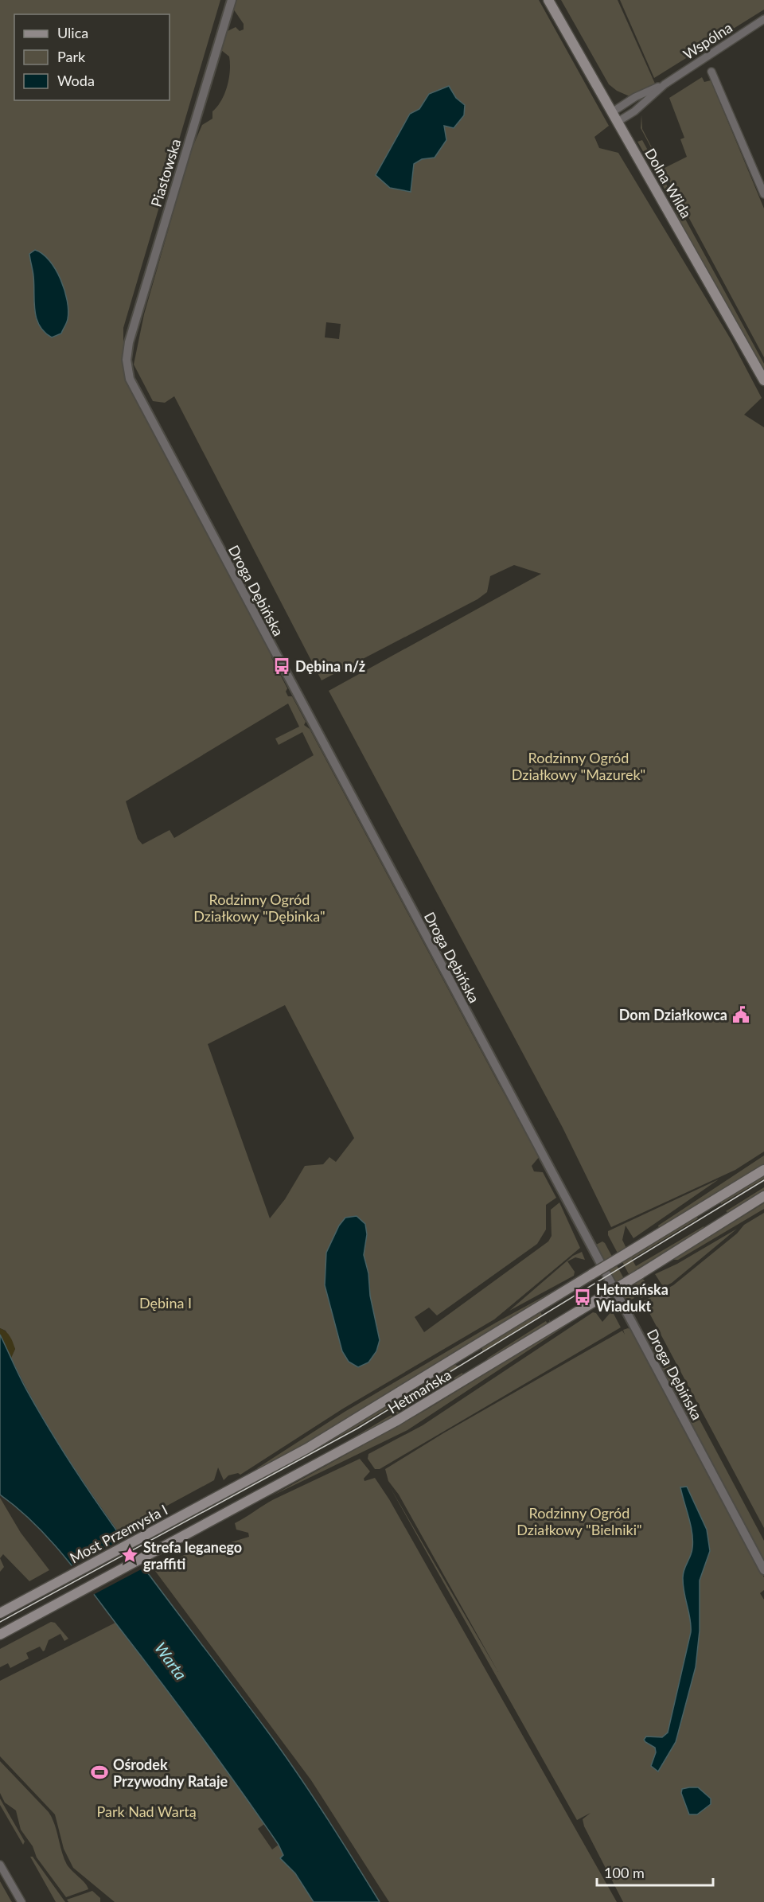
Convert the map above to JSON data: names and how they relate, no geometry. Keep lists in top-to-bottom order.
{
  "streets": {
    "main road": ["Dolna Wilda", "Hetmańska", "Most Przemysła I"],
    "street": ["Wspólna", "Piastowska", "Droga Dębińska"]
  },
  "crossings": [
    ["Wspólna", "Dolna Wilda"],
    ["Piastowska", "Droga Dębińska"],
    ["Hetmańska", "Most Przemysła I"]
  ],
  "water": ["Warta"],
  "parks": [
    "Rodzinny Ogród Działkowy \"Mazurek\"",
    "Rodzinny Ogród Działkowy \"Dębinka\"",
    "Dębina I",
    "Rodzinny Ogród Działkowy \"Bielniki\"",
    "Park Nad Wartą"
  ],
  "places": {
    "bus stop": ["Dębina n/ż", "Hetmańska Wiadukt"],
    "public building": ["Dom Działkowca"],
    "place": ["Strefa leganego graffiti"],
    "sports": ["Ośrodek Przywodny Rataje"]
  },
  "legend": ["Ulica", "Park", "Woda"],
  "scale_bar": "100 m"
}
